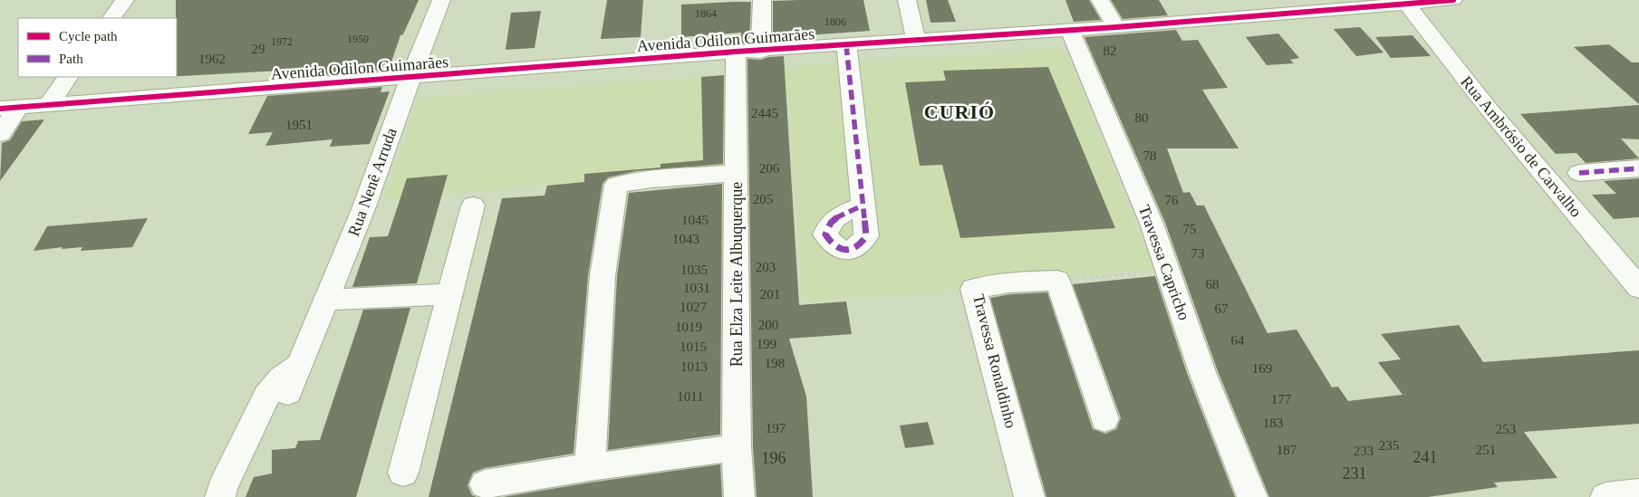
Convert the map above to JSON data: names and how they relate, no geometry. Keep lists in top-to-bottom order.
{
  "streets": {
    "street": [
      "Avenida Odilon Guimarães",
      "Rua Ambrósio de Carvalho",
      "Rua Nenê Arruda",
      "Travessa Capricho",
      "Rua Elza Leite Albuquerque",
      "Travessa Ronaldinho"
    ]
  },
  "crossings": [
    ["Avenida Odilon Guimarães", "Rua Ambrósio de Carvalho"],
    ["Avenida Odilon Guimarães", "Rua Nenê Arruda"],
    ["Avenida Odilon Guimarães", "Travessa Capricho"],
    ["Avenida Odilon Guimarães", "Rua Elza Leite Albuquerque"]
  ],
  "districts": ["CURIÓ"],
  "house_numbers": [
    "1864",
    "1806",
    "1950",
    "1972",
    "29",
    "82",
    "1962",
    "2445",
    "80",
    "1951",
    "78",
    "206",
    "205",
    "76",
    "1045",
    "75",
    "1043",
    "73",
    "203",
    "1035",
    "68",
    "1031",
    "201",
    "1027",
    "67",
    "200",
    "1019",
    "64",
    "199",
    "1015",
    "198",
    "1013",
    "169",
    "1011",
    "177",
    "183",
    "197",
    "253",
    "235",
    "187",
    "251",
    "233",
    "241",
    "196",
    "231"
  ],
  "legend": ["Cycle path", "Path"]
}
